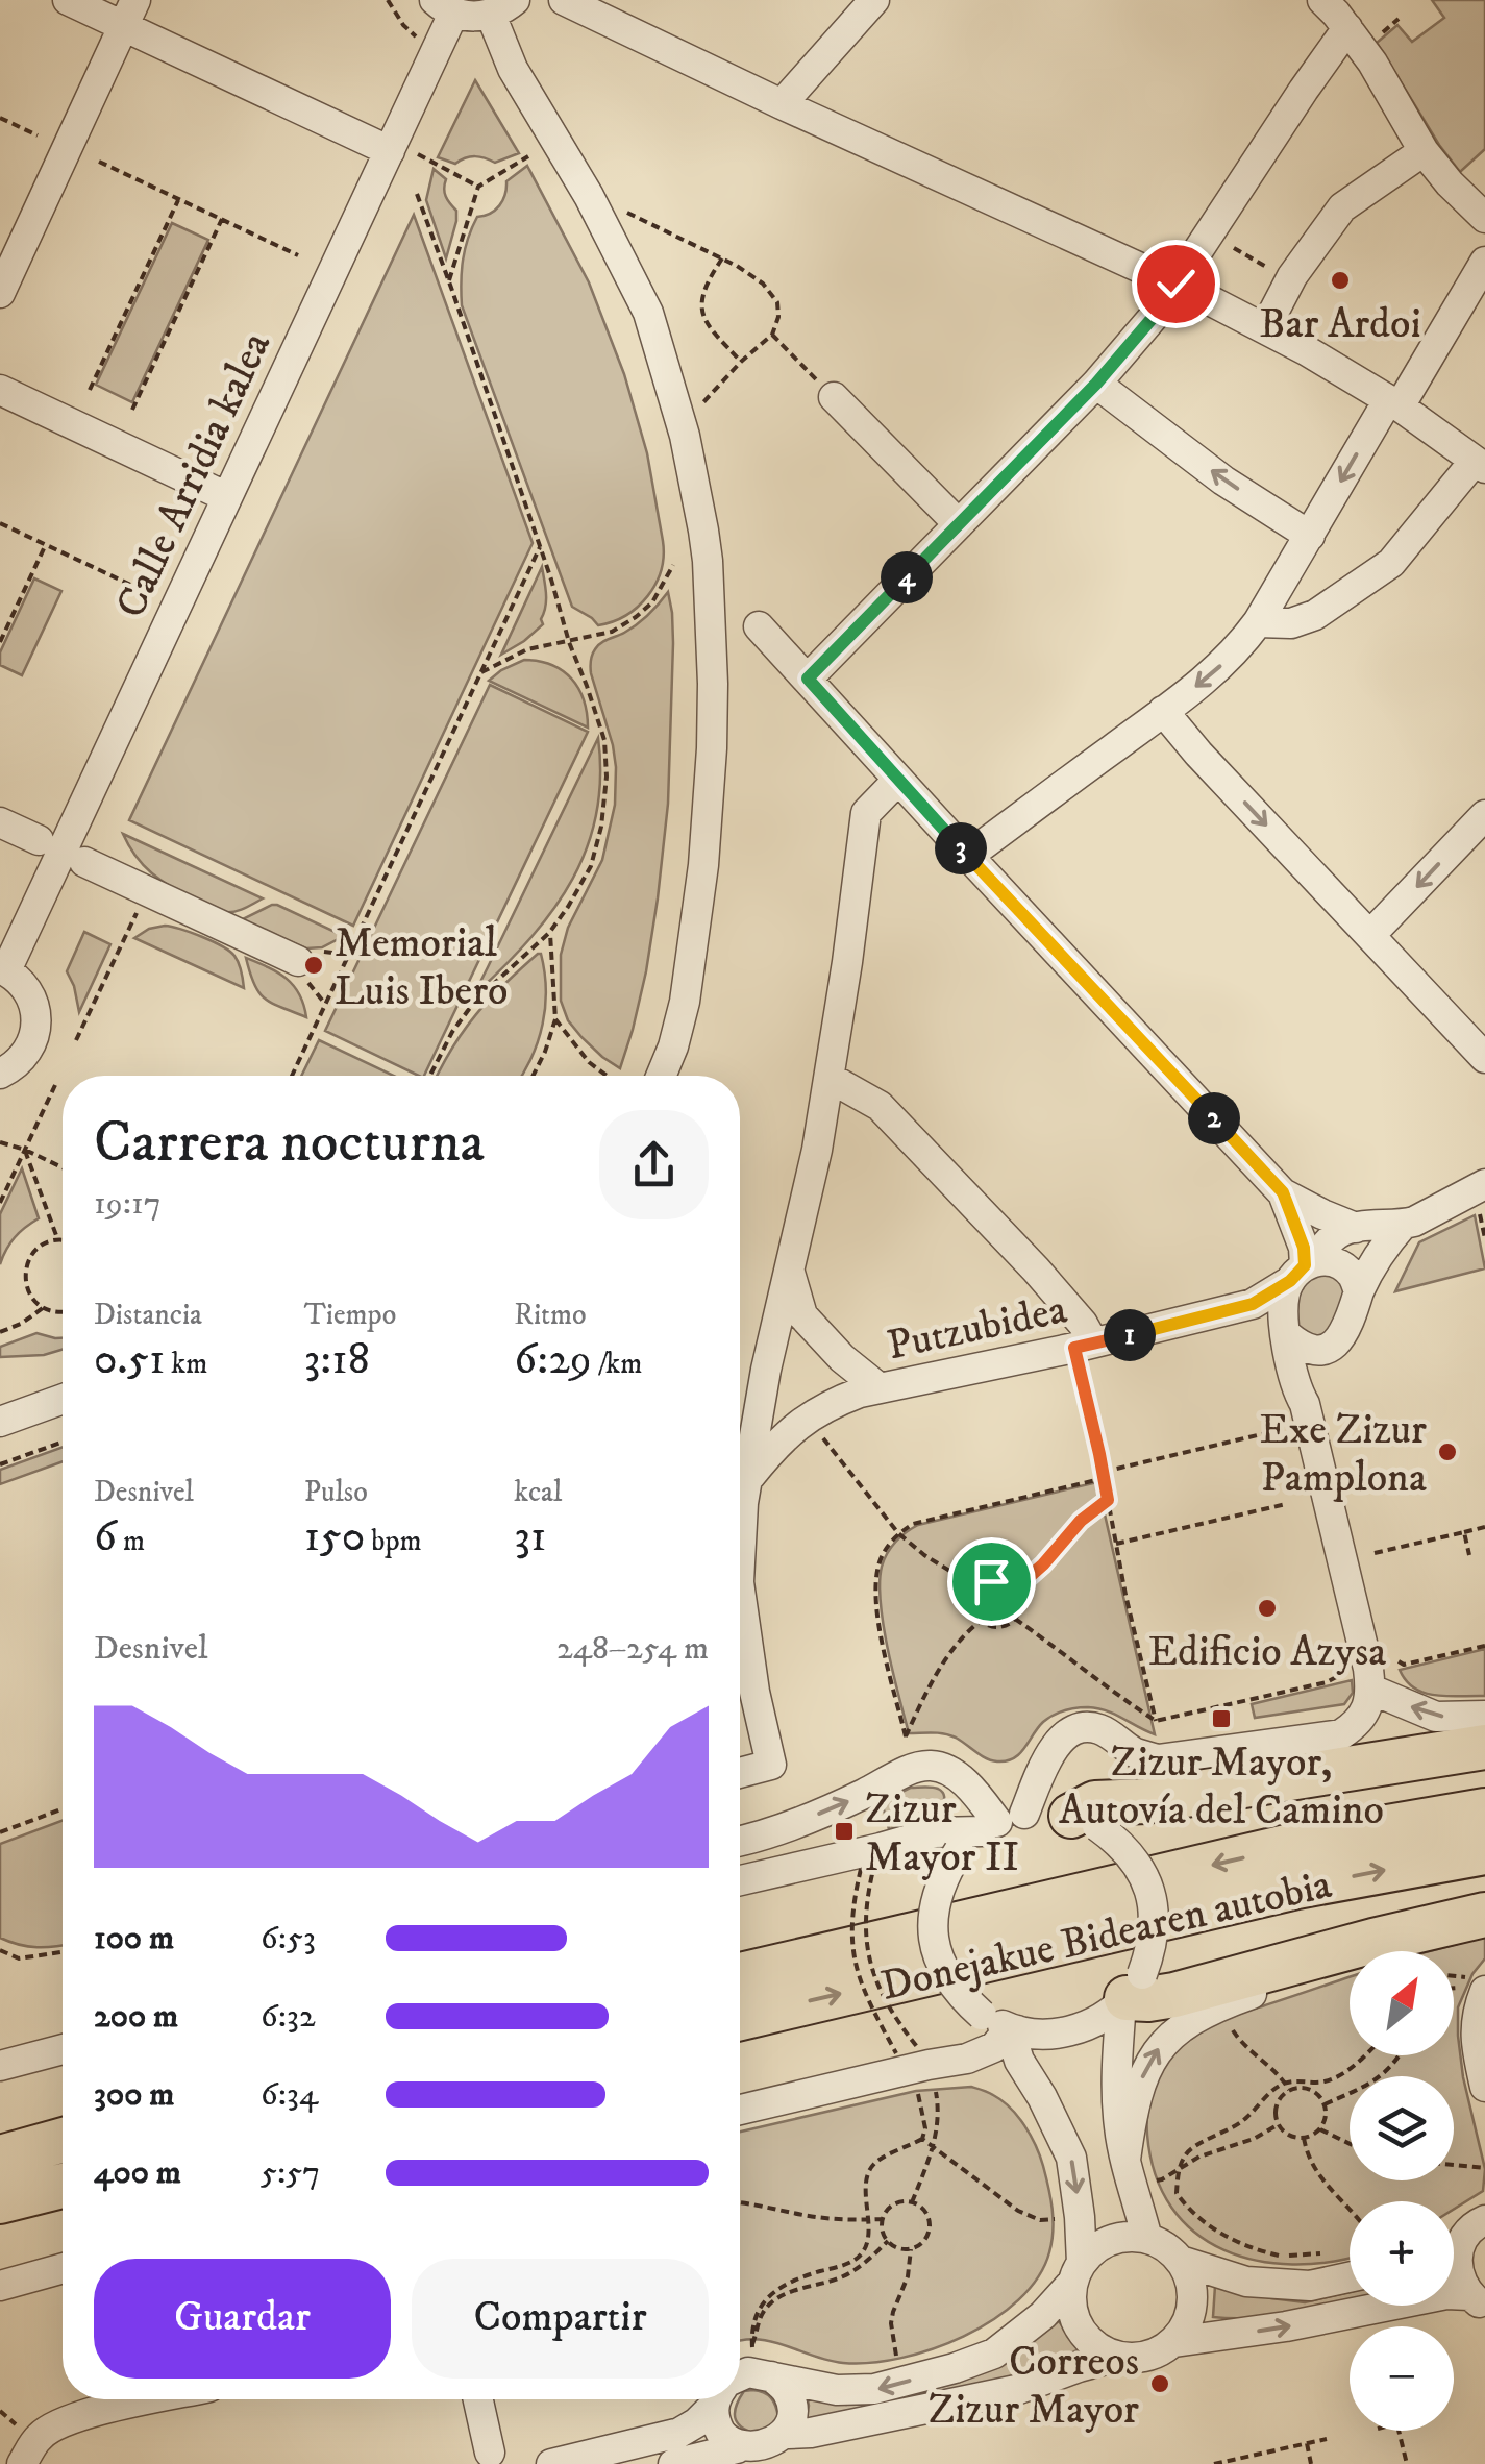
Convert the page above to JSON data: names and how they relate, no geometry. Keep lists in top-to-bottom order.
{
  "streets": {
    "highway": ["Donejakue Bidearen autobia"],
    "street": ["Calle Arridia kalea", "Putzubidea"]
  },
  "places": {
    "other": [
      "Bar Ardoi",
      "Memorial Luis Ibero",
      "Exe Zizur Pamplona",
      "Edificio Azysa",
      "Correos Zizur Mayor"
    ],
    "transit": ["Zizur Mayor, Autovía del Camino", "Zizur Mayor II"]
  },
  "north": "top right",
  "page": {
    "pins": [
      "4",
      "3",
      "2",
      "1"
    ],
    "heading": ["Carrera nocturna", "19:17"],
    "stats": [
      ["Distancia", "0.51 km"],
      ["Tiempo", "3:18"],
      ["Ritmo", "6:29 /km"],
      ["Desnivel", "6 m"],
      ["Pulso", "150 bpm"],
      ["kcal", "31"]
    ],
    "chart": ["Desnivel", "248–254 m"],
    "list": [
      {
        "name": "100 m",
        "note": "6:53"
      },
      {
        "name": "200 m",
        "note": "6:32"
      },
      {
        "name": "300 m",
        "note": "6:34"
      },
      {
        "name": "400 m",
        "note": "5:57"
      }
    ],
    "map_buttons": ["+", "−"],
    "buttons": ["Guardar", "Compartir"]
  }
}
